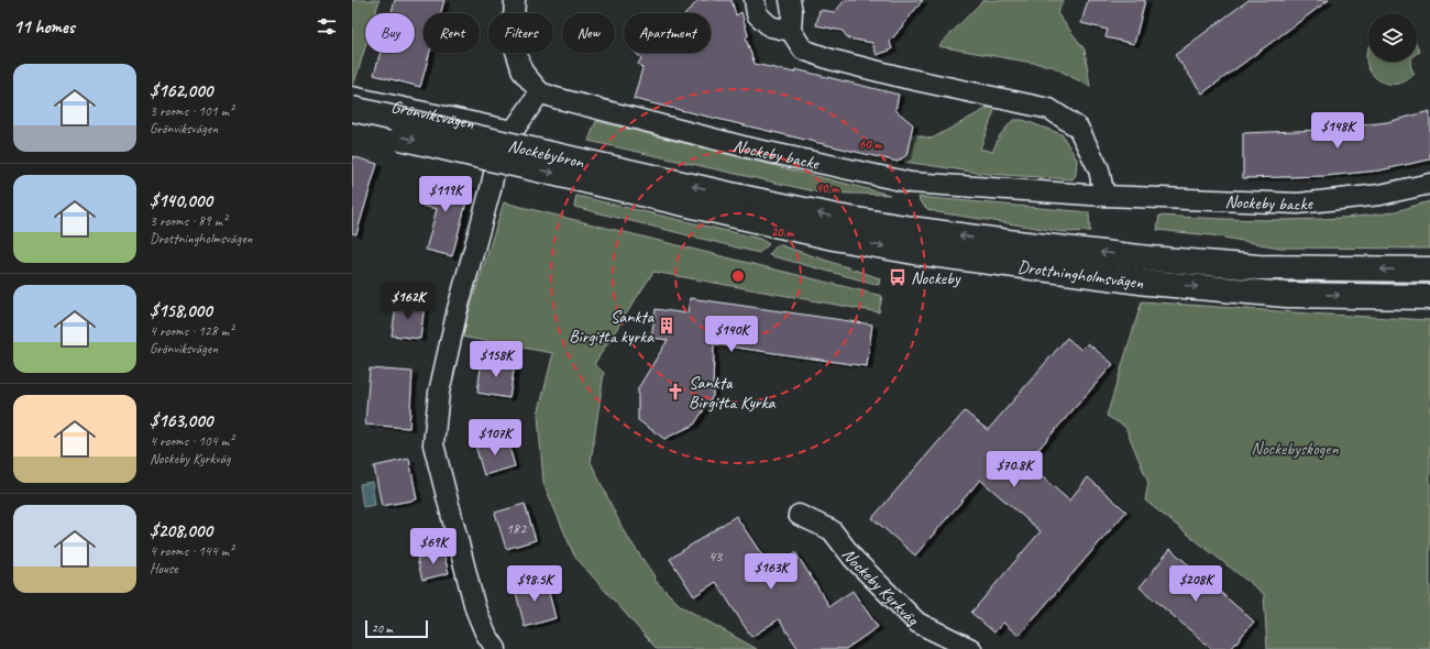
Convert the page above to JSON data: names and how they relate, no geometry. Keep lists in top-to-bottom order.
{
  "streets": {
    "main road": ["Nockebybron", "Drottningholmsvägen"],
    "street": ["Grönviksvägen", "Nockeby backe", "Nockeby Kyrkväg"]
  },
  "crossings": [
    ["Nockebybron", "Drottningholmsvägen"]
  ],
  "parks": ["Nockebyskogen"],
  "places": {
    "bus stop": ["Nockeby"],
    "building": ["Sankta Birgitta kyrka"],
    "church": ["Sankta Birgitta Kyrka"]
  },
  "house_numbers": ["182", "43"],
  "scale_bar": "20 m",
  "page": {
    "heading": "11 homes",
    "chip": [
      "Buy",
      "Rent",
      "Filters",
      "New",
      "Apartment"
    ],
    "list": [
      {
        "name": "$162,000",
        "note": "3 rooms · 101 m² · Grönviksvägen"
      },
      {
        "name": "$140,000",
        "note": "3 rooms · 89 m² · Drottningholmsvägen"
      },
      {
        "name": "$158,000",
        "note": "4 rooms · 128 m² · Grönviksvägen"
      },
      {
        "name": "$163,000",
        "note": "4 rooms · 104 m² · Nockeby Kyrkväg"
      },
      {
        "name": "$208,000",
        "note": "4 rooms · 144 m² · House"
      }
    ],
    "price": [
      "$148K",
      "$119K",
      "$162K",
      "$140K",
      "$158K",
      "$107K",
      "$70.8K",
      "$69K",
      "$163K",
      "$98.5K",
      "$208K"
    ],
    "scale": "20 m"
  },
  "rings": ["60 m", "40 m", "20 m"]
}
